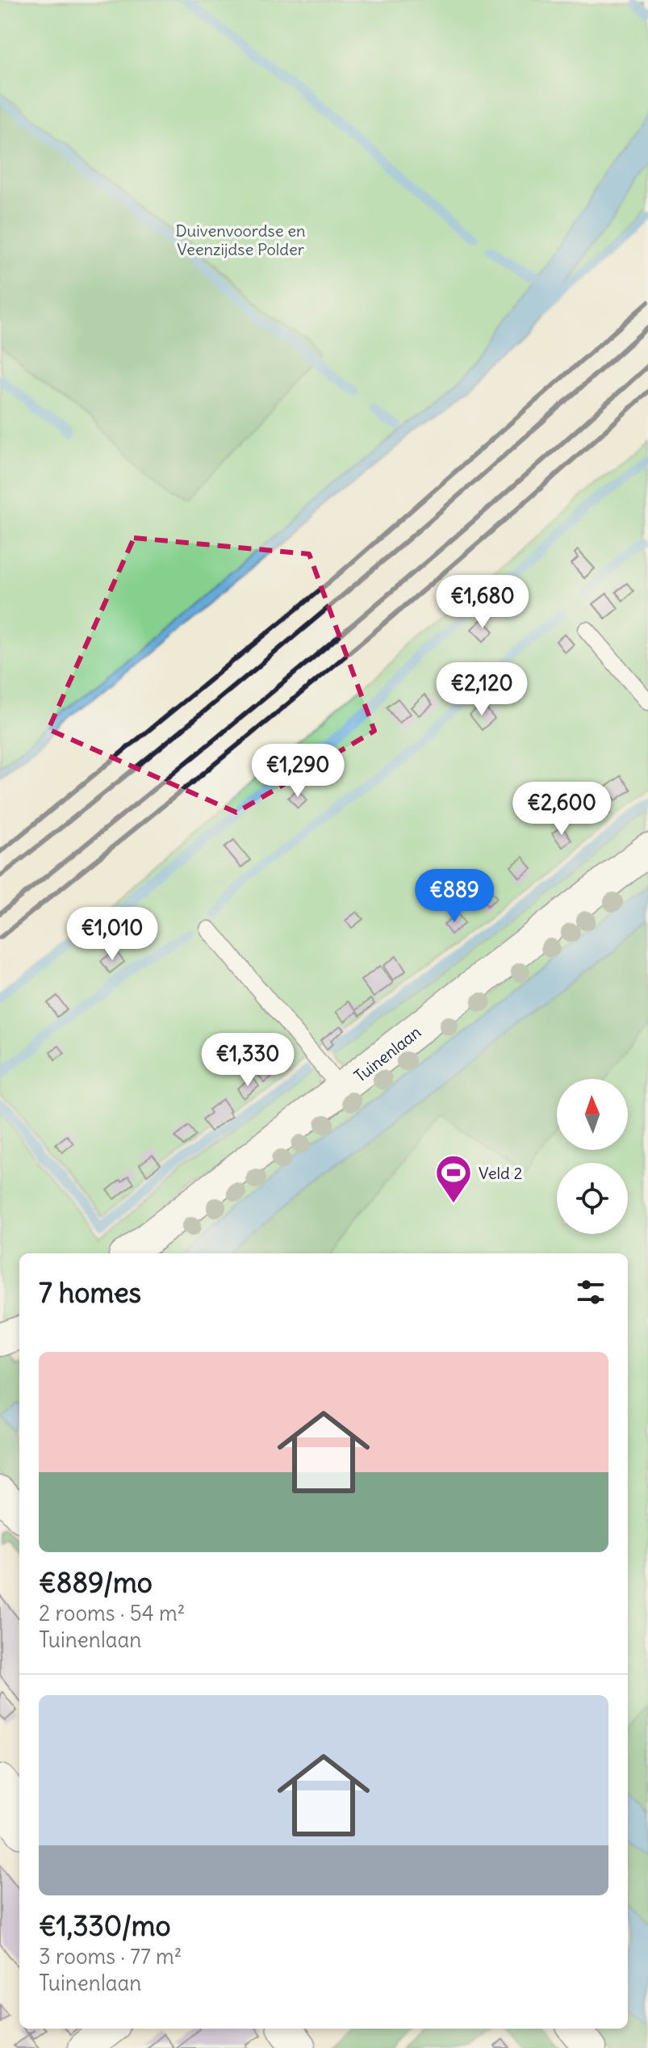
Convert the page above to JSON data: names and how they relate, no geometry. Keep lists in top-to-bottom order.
{
  "streets": {
    "street": ["Tuinenlaan"]
  },
  "parks": ["Duivenvoordse en Veenzijdse Polder"],
  "places": {
    "sports": ["Veld 2"]
  },
  "north": "top",
  "page": {
    "price": [
      "€1,680",
      "€2,120",
      "€1,290",
      "€2,600",
      "€889",
      "€1,010",
      "€1,330"
    ],
    "heading": "7 homes",
    "list": [
      {
        "name": "€889/mo",
        "note": "2 rooms · 54 m² · Tuinenlaan"
      },
      {
        "name": "€1,330/mo",
        "note": "3 rooms · 77 m² · Tuinenlaan"
      }
    ]
  }
}
